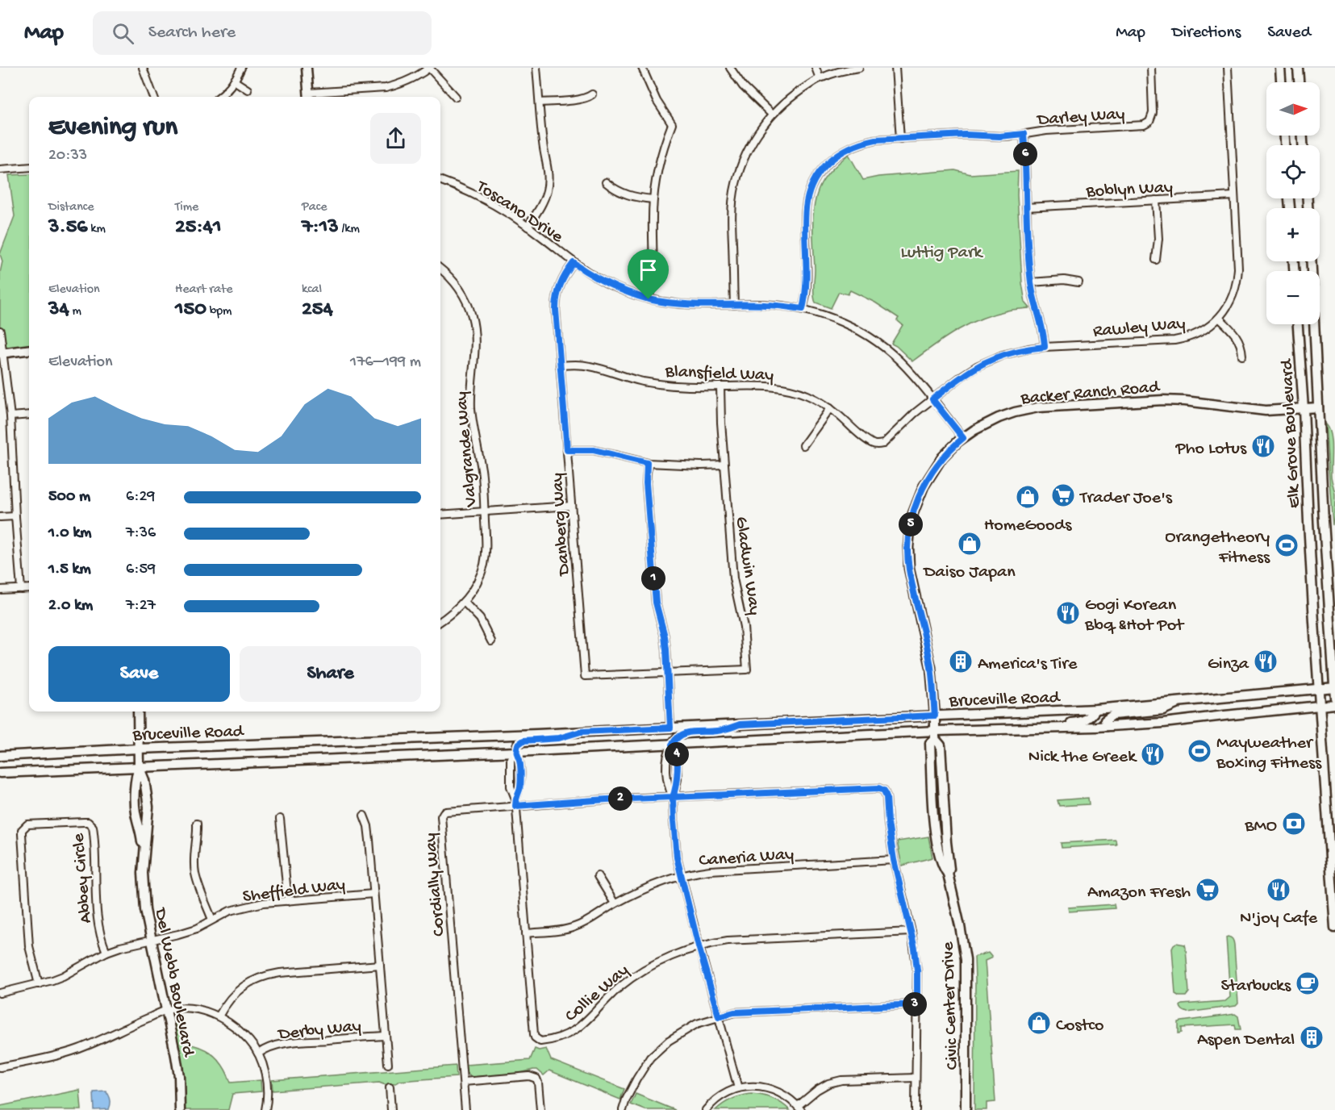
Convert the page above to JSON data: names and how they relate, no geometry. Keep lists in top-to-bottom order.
{
  "streets": {
    "main road": [
      "Backer Ranch Road",
      "Elk Grove Boulevard",
      "Bruceville Road",
      "Del Webb Boulevard",
      "Civic Center Drive"
    ],
    "street": [
      "Darley Way",
      "Boblyn Way",
      "Toscano Drive",
      "Rawley Way",
      "Blansfield Way",
      "Valgrande Way",
      "Danberg Way",
      "Gladwin Way",
      "Caneria Way",
      "Abbey Circle",
      "Cordially Way",
      "Sheffield Way",
      "Collie Way",
      "Derby Way"
    ]
  },
  "crossings": [
    ["Darley Way", "Toscano Drive"],
    ["Boblyn Way", "Rawley Way"],
    ["Toscano Drive", "Rawley Way"],
    ["Toscano Drive", "Blansfield Way"],
    ["Toscano Drive", "Backer Ranch Road"],
    ["Toscano Drive", "Danberg Way"],
    ["Rawley Way", "Blansfield Way"],
    ["Blansfield Way", "Danberg Way"],
    ["Blansfield Way", "Gladwin Way"],
    ["Backer Ranch Road", "Elk Grove Boulevard"],
    ["Backer Ranch Road", "Bruceville Road"],
    ["Backer Ranch Road", "Civic Center Drive"],
    ["Elk Grove Boulevard", "Bruceville Road"],
    ["Danberg Way", "Gladwin Way"],
    ["Bruceville Road", "Del Webb Boulevard"],
    ["Bruceville Road", "Collie Way"],
    ["Bruceville Road", "Civic Center Drive"],
    ["Caneria Way", "Cordially Way"],
    ["Caneria Way", "Collie Way"],
    ["Abbey Circle", "Sheffield Way"],
    ["Cordially Way", "Collie Way"],
    ["Sheffield Way", "Del Webb Boulevard"]
  ],
  "parks": ["Luttig Park"],
  "places": {
    "restaurant": [
      "Pho Lotus",
      "Gogi Korean Bbq &Hot Pot",
      "Ginza",
      "Nick the Greek",
      "N'joy Cafe"
    ],
    "supermarket": ["Trader Joe's", "Amazon Fresh"],
    "shop": ["HomeGoods", "Daiso Japan", "Costco"],
    "sports": ["Orangetheory Fitness", "Mayweather Boxing Fitness"],
    "building": ["America's Tire", "Aspen Dental"],
    "bank": ["BMO"],
    "cafe": ["Starbucks"]
  },
  "north": "right",
  "page": {
    "header": "Map",
    "search": "Search here",
    "nav": ["Map", "Directions", "Saved"],
    "map_buttons": ["+", "−"],
    "heading": ["Evening run", "20:33"],
    "pins": [
      "6",
      "5",
      "1",
      "4",
      "2",
      "3"
    ],
    "stats": [
      ["Distance", "3.56 km"],
      ["Time", "25:41"],
      ["Pace", "7:13 /km"],
      ["Elevation", "34 m"],
      ["Heart rate", "150 bpm"],
      ["kcal", "254"]
    ],
    "chart": ["Elevation", "176–199 m"],
    "list": [
      {
        "name": "500 m",
        "note": "6:29"
      },
      {
        "name": "1.0 km",
        "note": "7:36"
      },
      {
        "name": "1.5 km",
        "note": "6:59"
      },
      {
        "name": "2.0 km",
        "note": "7:27"
      }
    ],
    "buttons": ["Save", "Share"]
  }
}
